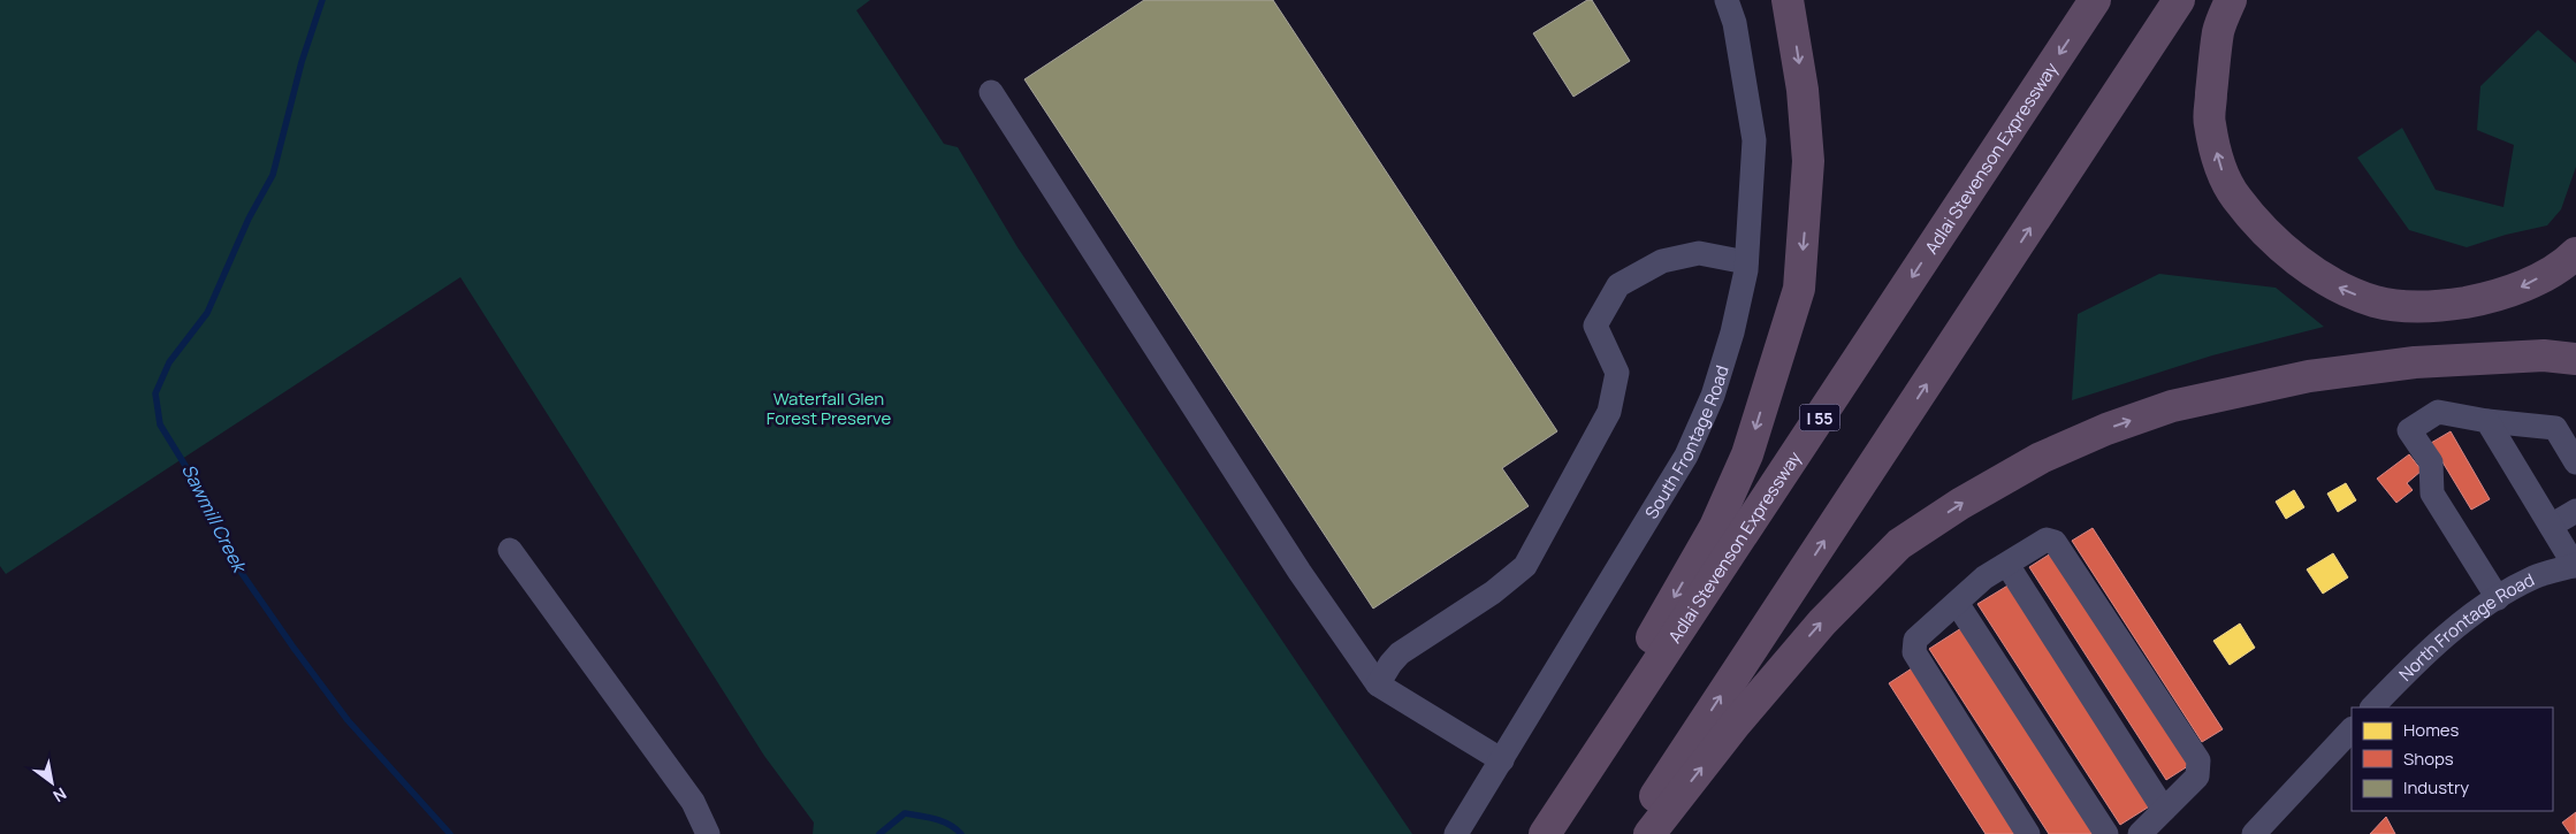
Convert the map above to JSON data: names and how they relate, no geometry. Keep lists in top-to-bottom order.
{
  "streets": {
    "highway": ["Adlai Stevenson Expressway", "I 55"],
    "street": ["South Frontage Road", "North Frontage Road"]
  },
  "water": ["Sawmill Creek"],
  "parks": ["Waterfall Glen Forest Preserve"],
  "legend": ["Homes", "Shops", "Industry"],
  "north": "bottom right"
}
